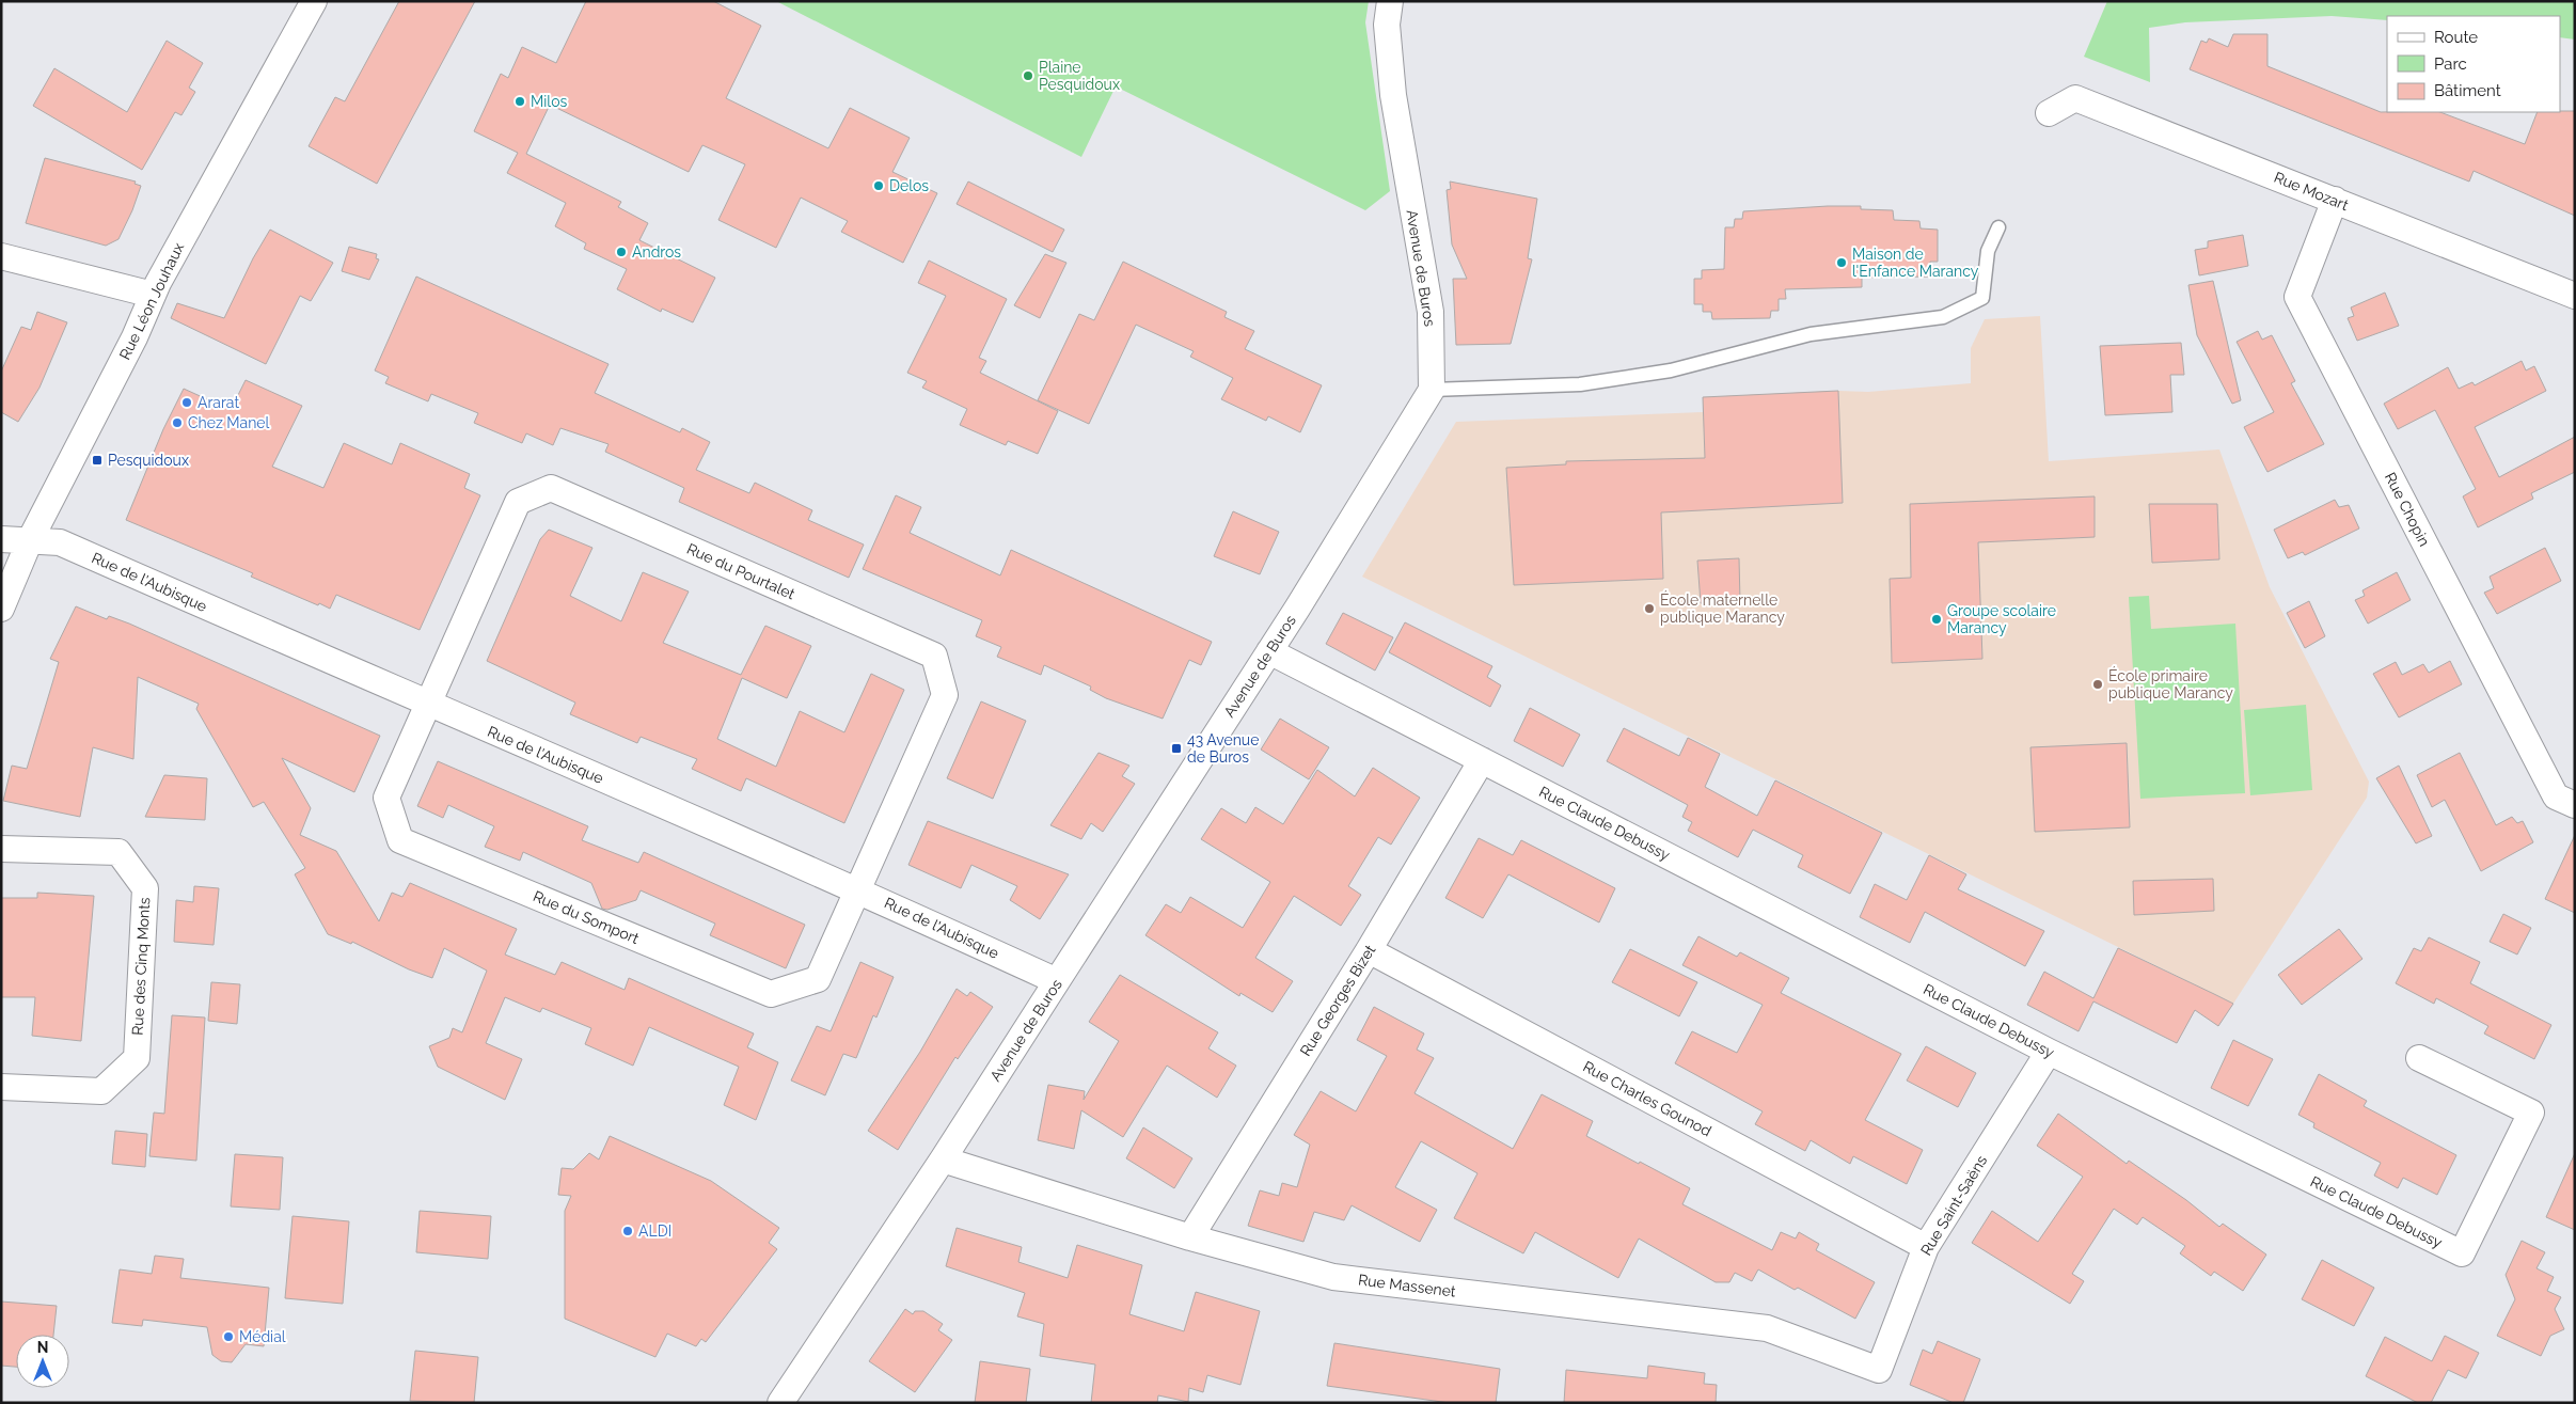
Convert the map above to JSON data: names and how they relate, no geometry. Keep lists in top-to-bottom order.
{
  "streets": {
    "street": [
      "Rue Mozart",
      "Avenue de Buros",
      "Rue Léon Jouhaux",
      "Rue Chopin",
      "Rue du Pourtalet",
      "Rue de l'Aubisque",
      "Rue Claude Debussy",
      "Rue du Somport",
      "Rue des Cinq Monts",
      "Rue Georges Bizet",
      "Rue Charles Gounod",
      "Rue Saint-Saëns",
      "Rue Massenet"
    ]
  },
  "crossings": [
    ["Rue Mozart", "Rue Chopin"],
    ["Avenue de Buros", "Rue de l'Aubisque"],
    ["Avenue de Buros", "Rue Claude Debussy"],
    ["Avenue de Buros", "Rue Massenet"],
    ["Rue Léon Jouhaux", "Rue de l'Aubisque"],
    ["Rue du Pourtalet", "Rue de l'Aubisque"],
    ["Rue du Pourtalet", "Rue du Somport"],
    ["Rue de l'Aubisque", "Rue du Somport"],
    ["Rue Claude Debussy", "Rue Georges Bizet"],
    ["Rue Claude Debussy", "Rue Saint-Saëns"],
    ["Rue Georges Bizet", "Rue Charles Gounod"],
    ["Rue Georges Bizet", "Rue Massenet"],
    ["Rue Charles Gounod", "Rue Saint-Saëns"],
    ["Rue Saint-Saëns", "Rue Massenet"]
  ],
  "places": {
    "other": [
      "Plaine Pesquidoux",
      "Milos",
      "Delos",
      "Andros",
      "Maison de l'Enfance Marancy",
      "Ararat",
      "Chez Manel",
      "École maternelle publique Marancy",
      "Groupe scolaire Marancy",
      "École primaire publique Marancy",
      "ALDI",
      "Médial"
    ],
    "transit": ["Pesquidoux", "43 Avenue de Buros"]
  },
  "legend": ["Route", "Parc", "Bâtiment"],
  "north": "top"
}
